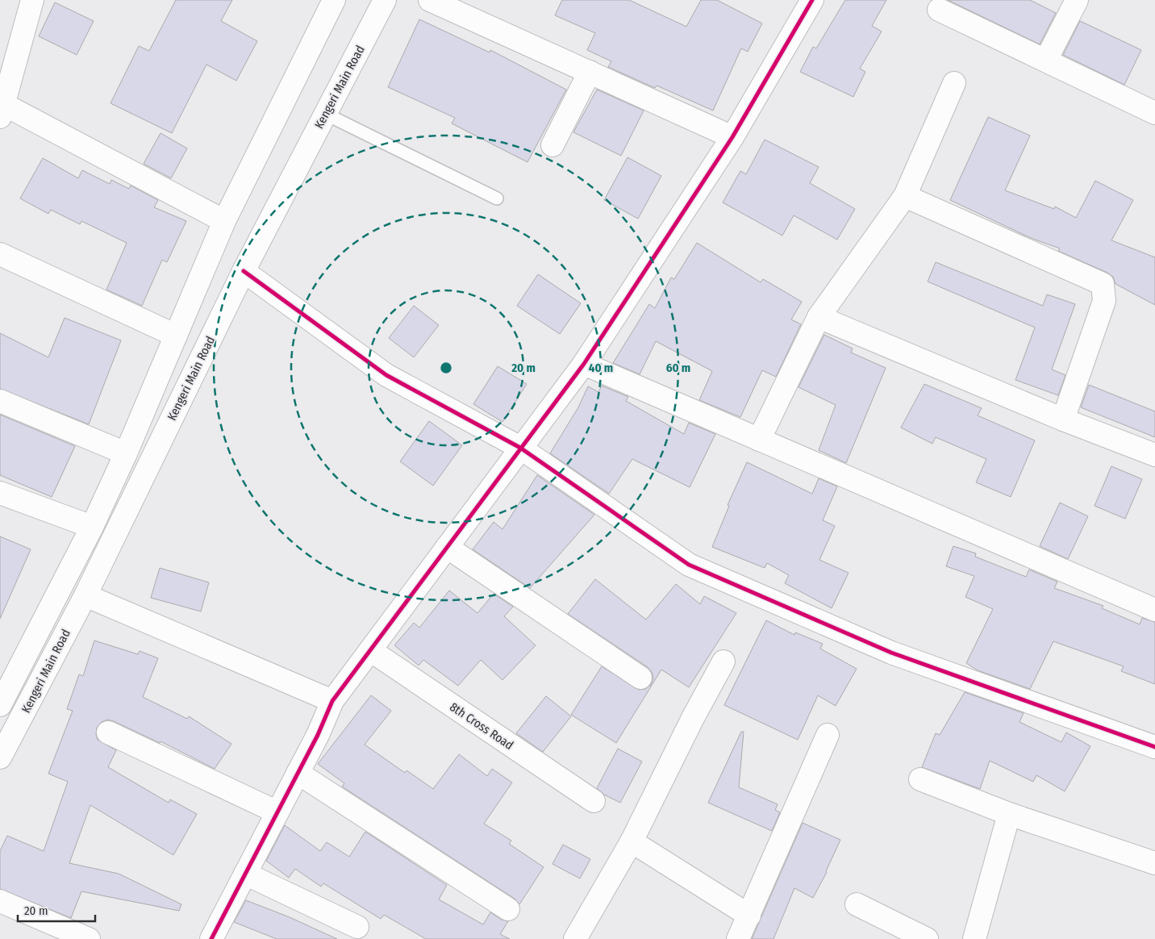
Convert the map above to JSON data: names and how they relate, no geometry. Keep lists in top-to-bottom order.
{
  "streets": {
    "street": ["Kengeri Main Road", "8th Cross Road"]
  },
  "scale_bar": "20 m",
  "rings": ["20 m", "40 m", "60 m"]
}
